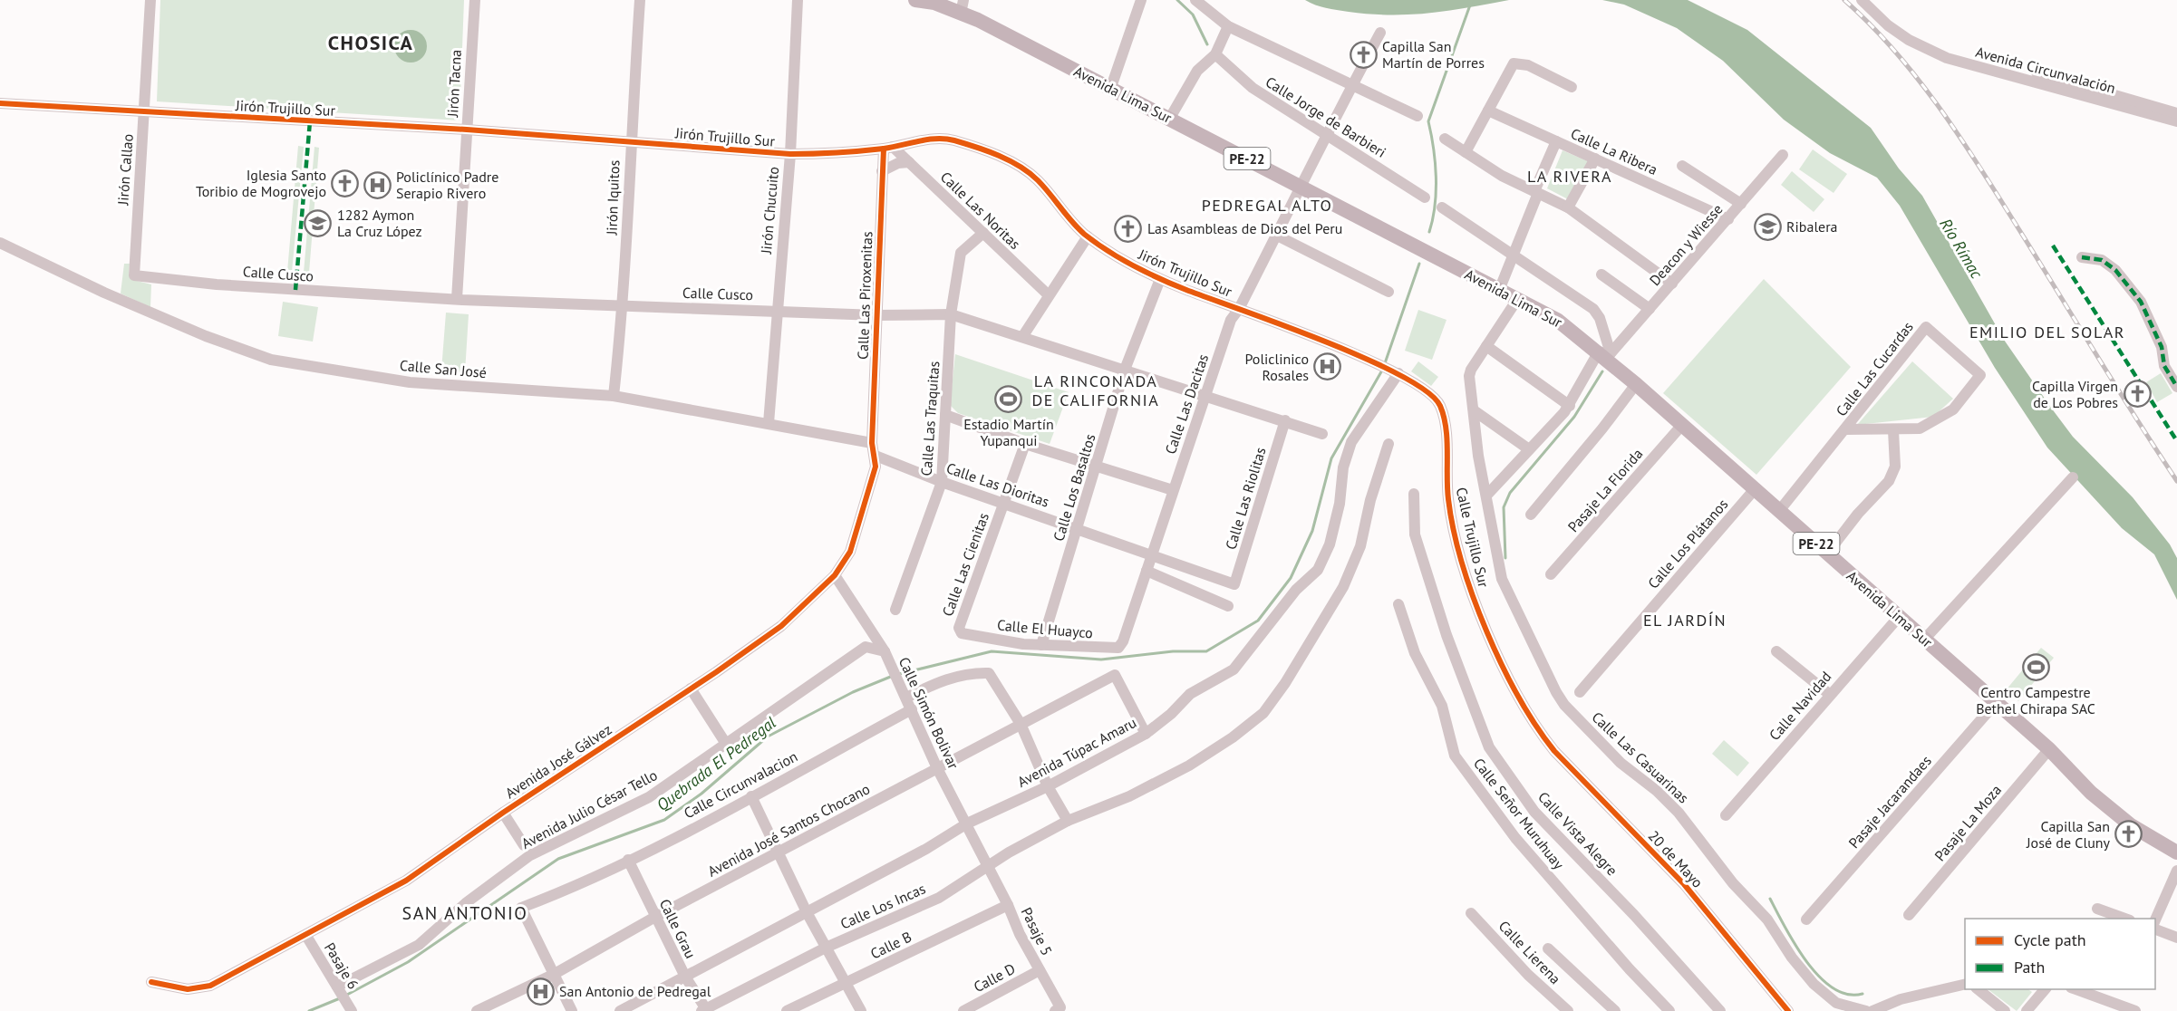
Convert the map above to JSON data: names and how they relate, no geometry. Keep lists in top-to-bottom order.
{
  "streets": {
    "highway": ["Avenida Lima Sur", "PE-22"],
    "street": [
      "Avenida Circunvalación",
      "Jirón Tacna",
      "Jirón Trujillo Sur",
      "Calle Jorge de Barbieri",
      "Calle La Ribera",
      "Jirón Callao",
      "Jirón Iquitos",
      "Jirón Chucuito",
      "Calle Las Noritas",
      "Deacon y Wiesse",
      "Calle Cusco",
      "Calle Las Piroxenitas",
      "Calle San José",
      "Calle Las Cucardas",
      "Calle Las Dacitas",
      "Calle Las Traquitas",
      "Calle Las Dioritas",
      "Calle Los Basaltos",
      "Pasaje La Florida",
      "Calle Las Riolitas",
      "Calle Trujillo Sur",
      "Calle Los Plátanos",
      "Calle Las Cienitas",
      "Calle El Huayco",
      "Calle Navidad",
      "Calle Simón Bolivar",
      "Avenida Túpac Amaru",
      "Calle Las Casuarinas",
      "Avenida José Gálvez",
      "Calle Circunvalacion",
      "Pasaje Jacarandaes",
      "Avenida Julio César Tello",
      "Calle Señor Muruhuay",
      "Pasaje La Moza",
      "Avenida José Santos Chocano",
      "Calle Vista Alegre",
      "20 de Mayo",
      "Calle Los Incas",
      "Calle Grau",
      "Pasaje 5",
      "Calle B",
      "Calle Lierena",
      "Pasaje 6",
      "Calle D"
    ]
  },
  "crossings": [
    ["Jirón Tacna", "Jirón Trujillo Sur"],
    ["Jirón Tacna", "Calle Cusco"],
    ["Avenida Lima Sur", "Deacon y Wiesse"],
    ["Avenida Lima Sur", "Calle Las Cucardas"],
    ["Avenida Lima Sur", "Calle Las Dacitas"],
    ["Avenida Lima Sur", "Pasaje La Florida"],
    ["Avenida Lima Sur", "Calle Los Plátanos"],
    ["Avenida Lima Sur", "Calle Navidad"],
    ["Avenida Lima Sur", "Calle Las Casuarinas"],
    ["Avenida Lima Sur", "Pasaje Jacarandaes"],
    ["Avenida Lima Sur", "Pasaje La Moza"],
    ["Jirón Trujillo Sur", "Jirón Callao"],
    ["Jirón Trujillo Sur", "Jirón Iquitos"],
    ["Jirón Trujillo Sur", "Jirón Chucuito"],
    ["Jirón Trujillo Sur", "Calle Las Noritas"],
    ["Jirón Trujillo Sur", "Calle Las Piroxenitas"],
    ["Jirón Trujillo Sur", "Calle Las Dacitas"],
    ["Jirón Trujillo Sur", "Calle Los Basaltos"],
    ["Jirón Trujillo Sur", "Calle Trujillo Sur"],
    ["Calle Jorge de Barbieri", "Calle Las Dacitas"],
    ["Calle La Ribera", "Deacon y Wiesse"],
    ["Jirón Callao", "Calle Cusco"],
    ["Jirón Iquitos", "Calle Cusco"],
    ["Jirón Iquitos", "Calle San José"],
    ["Jirón Chucuito", "Calle Cusco"],
    ["Jirón Chucuito", "Calle San José"],
    ["Calle Las Noritas", "Calle Las Piroxenitas"],
    ["Calle Las Noritas", "Calle Las Traquitas"],
    ["Calle Cusco", "Calle Las Piroxenitas"],
    ["Calle Cusco", "Calle Las Dacitas"],
    ["Calle Cusco", "Calle Las Traquitas"],
    ["Calle Cusco", "Calle Los Basaltos"],
    ["Calle Cusco", "Calle Las Riolitas"],
    ["Calle Las Piroxenitas", "Calle San José"],
    ["Calle Las Piroxenitas", "Avenida José Gálvez"],
    ["Calle San José", "Avenida José Gálvez"],
    ["Calle Las Dacitas", "Calle Las Dioritas"],
    ["Calle Las Dacitas", "Calle El Huayco"],
    ["Calle Las Traquitas", "Calle Las Dioritas"],
    ["Calle Las Dioritas", "Calle Los Basaltos"],
    ["Calle Las Dioritas", "Calle Las Riolitas"],
    ["Calle Las Dioritas", "Calle Las Cienitas"],
    ["Calle Las Dioritas", "Avenida José Gálvez"],
    ["Calle Los Basaltos", "Calle El Huayco"],
    ["Calle Trujillo Sur", "Avenida Túpac Amaru"],
    ["Calle Trujillo Sur", "20 de Mayo"],
    ["Calle Las Cienitas", "Calle El Huayco"],
    ["Calle Simón Bolivar", "Avenida Túpac Amaru"],
    ["Calle Simón Bolivar", "Avenida José Gálvez"],
    ["Calle Simón Bolivar", "Calle Circunvalacion"],
    ["Calle Simón Bolivar", "Avenida Julio César Tello"],
    ["Calle Simón Bolivar", "Avenida José Santos Chocano"],
    ["Calle Simón Bolivar", "Calle Los Incas"],
    ["Calle Simón Bolivar", "Pasaje 5"],
    ["Avenida Túpac Amaru", "Avenida José Santos Chocano"],
    ["Avenida Túpac Amaru", "Calle Grau"],
    ["Avenida José Gálvez", "Pasaje 6"],
    ["Calle Circunvalacion", "Avenida José Santos Chocano"],
    ["Calle Circunvalacion", "Calle Grau"],
    ["Avenida Julio César Tello", "Pasaje 6"],
    ["Avenida José Santos Chocano", "Calle Grau"],
    ["Calle Los Incas", "Calle Grau"],
    ["Calle Los Incas", "Pasaje 5"],
    ["Pasaje 5", "Calle B"],
    ["Pasaje 5", "Calle D"]
  ],
  "districts": [
    "CHOSICA",
    "LA RIVERA",
    "PEDREGAL ALTO",
    "EMILIO DEL SOLAR",
    "LA RINCONADA DE CALIFORNIA",
    "EL JARDÍN",
    "SAN ANTONIO"
  ],
  "water": ["Río Rímac", "Quebrada El Pedregal"],
  "places": {
    "church": [
      "Capilla San Martín de Porres",
      "Iglesia Santo Toribio de Mogrovejo",
      "Las Asambleas de Dios del Peru",
      "Capilla Virgen de Los Pobres",
      "Capilla San José de Cluny"
    ],
    "hospital": ["Policlínico Padre Serapio Rivero", "Policlinico Rosales", "San Antonio de Pedregal"],
    "school or university": ["1282 Aymon La Cruz López", "Ribalera"],
    "sports": ["Estadio Martín Yupanqui", "Centro Campestre Bethel Chirapa SAC"]
  },
  "legend": ["Cycle path", "Path"]
}
